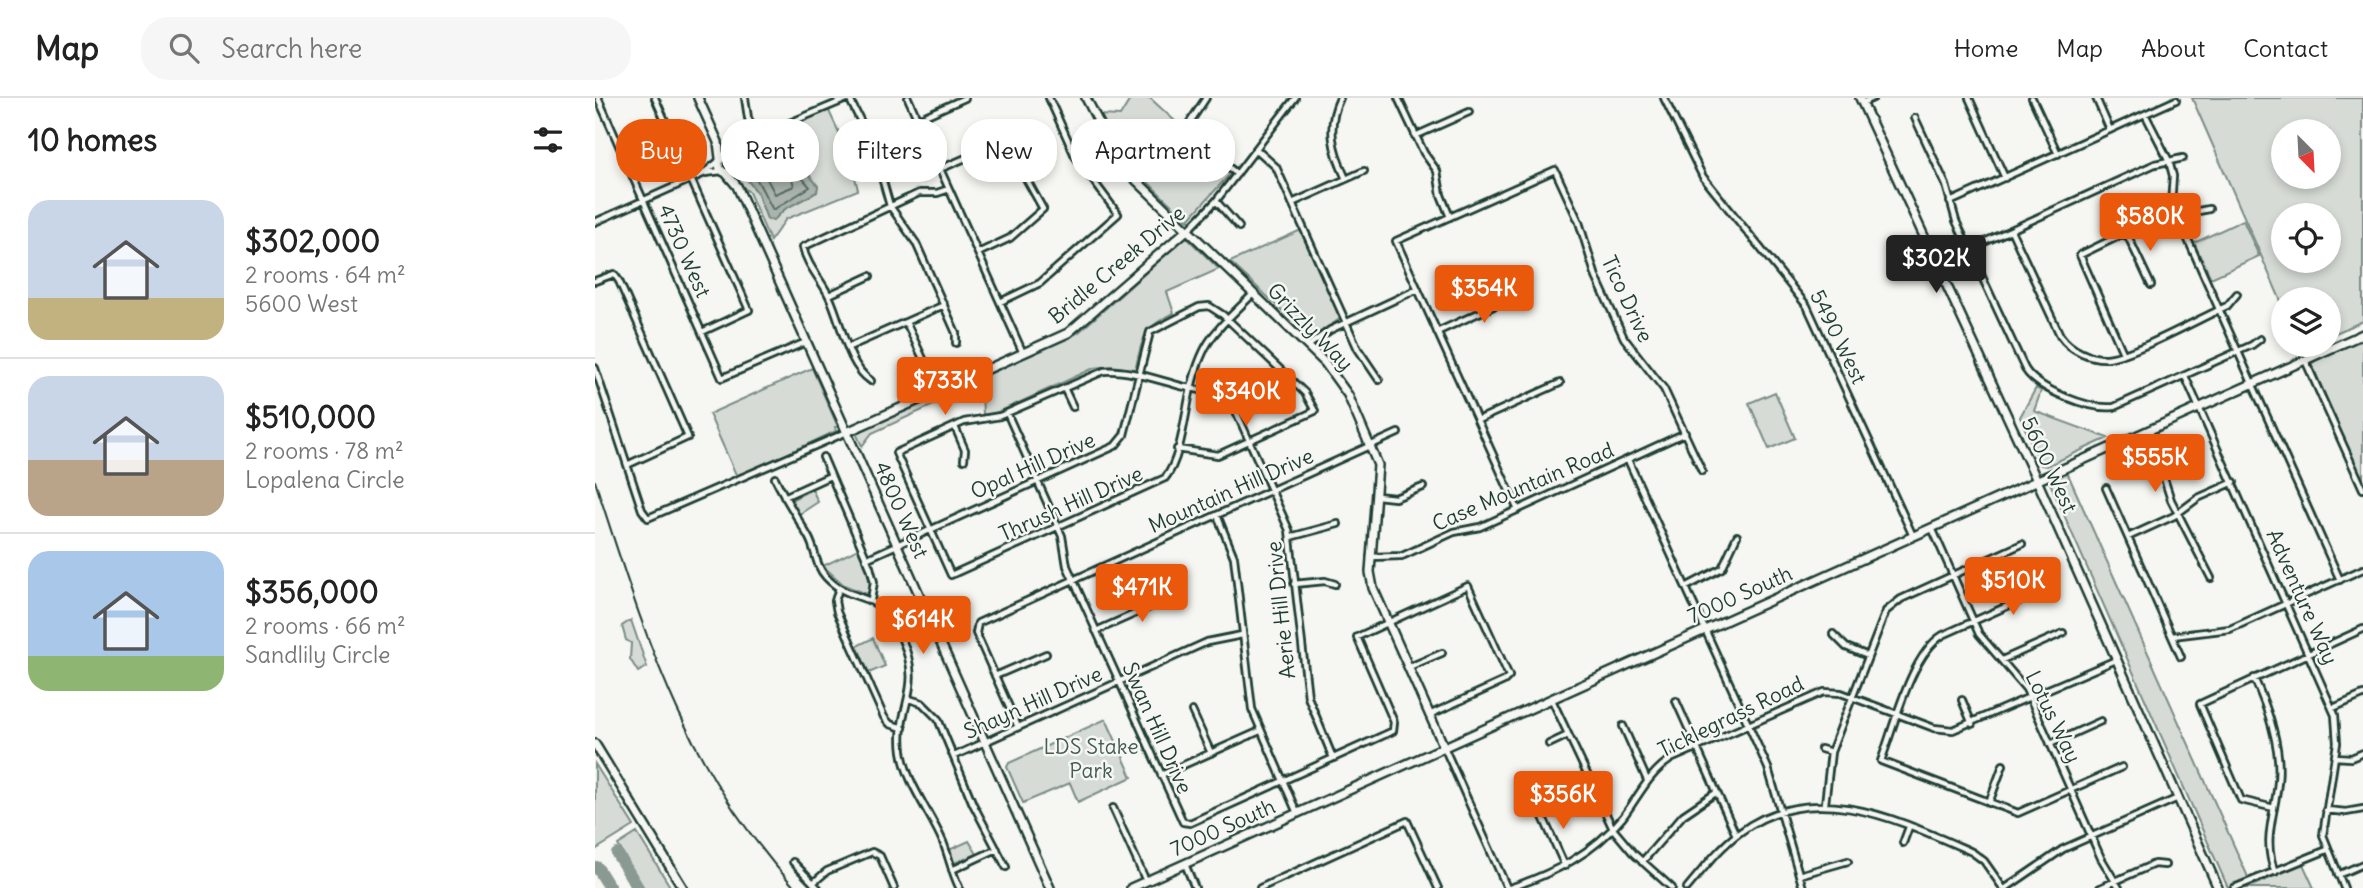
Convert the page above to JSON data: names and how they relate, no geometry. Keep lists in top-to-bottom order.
{
  "streets": {
    "street": [
      "4730 West",
      "Bridle Creek Drive",
      "Tico Drive",
      "Grizzly Way",
      "5490 West",
      "5600 West",
      "Opal Hill Drive",
      "Case Mountain Road",
      "Mountain Hill Drive",
      "Thrush Hill Drive",
      "4800 West",
      "7000 South",
      "Adventure Way",
      "Aerie Hill Drive",
      "Shayn Hill Drive",
      "Ticklegrass Road",
      "Lotus Way",
      "Swan Hill Drive"
    ]
  },
  "crossings": [
    ["4730 West", "4800 West"],
    ["Bridle Creek Drive", "Grizzly Way"],
    ["Bridle Creek Drive", "4800 West"],
    ["Tico Drive", "Case Mountain Road"],
    ["Grizzly Way", "Case Mountain Road"],
    ["Grizzly Way", "Mountain Hill Drive"],
    ["Grizzly Way", "Thrush Hill Drive"],
    ["Grizzly Way", "7000 South"],
    ["5490 West", "7000 South"],
    ["5600 West", "7000 South"],
    ["5600 West", "Ticklegrass Road"],
    ["Opal Hill Drive", "Thrush Hill Drive"],
    ["Opal Hill Drive", "4800 West"],
    ["Opal Hill Drive", "Aerie Hill Drive"],
    ["Opal Hill Drive", "Swan Hill Drive"],
    ["Mountain Hill Drive", "Aerie Hill Drive"],
    ["Mountain Hill Drive", "Shayn Hill Drive"],
    ["Mountain Hill Drive", "Swan Hill Drive"],
    ["Thrush Hill Drive", "Aerie Hill Drive"],
    ["Thrush Hill Drive", "Swan Hill Drive"],
    ["4800 West", "Shayn Hill Drive"],
    ["7000 South", "Adventure Way"],
    ["7000 South", "Lotus Way"],
    ["Aerie Hill Drive", "Swan Hill Drive"],
    ["Shayn Hill Drive", "Swan Hill Drive"],
    ["Ticklegrass Road", "Lotus Way"]
  ],
  "parks": ["LDS Stake Park"],
  "north": "bottom right",
  "page": {
    "header": "Map",
    "search": "Search here",
    "nav": [
      "Home",
      "Map",
      "About",
      "Contact"
    ],
    "heading": "10 homes",
    "chip": [
      "Buy",
      "Rent",
      "Filters",
      "New",
      "Apartment"
    ],
    "list": [
      {
        "name": "$302,000",
        "note": "2 rooms · 64 m² · 5600 West"
      },
      {
        "name": "$510,000",
        "note": "2 rooms · 78 m² · Lopalena Circle"
      },
      {
        "name": "$356,000",
        "note": "2 rooms · 66 m² · Sandlily Circle"
      }
    ],
    "price": [
      "$580K",
      "$302K",
      "$354K",
      "$733K",
      "$340K",
      "$555K",
      "$510K",
      "$471K",
      "$614K",
      "$356K"
    ]
  }
}
